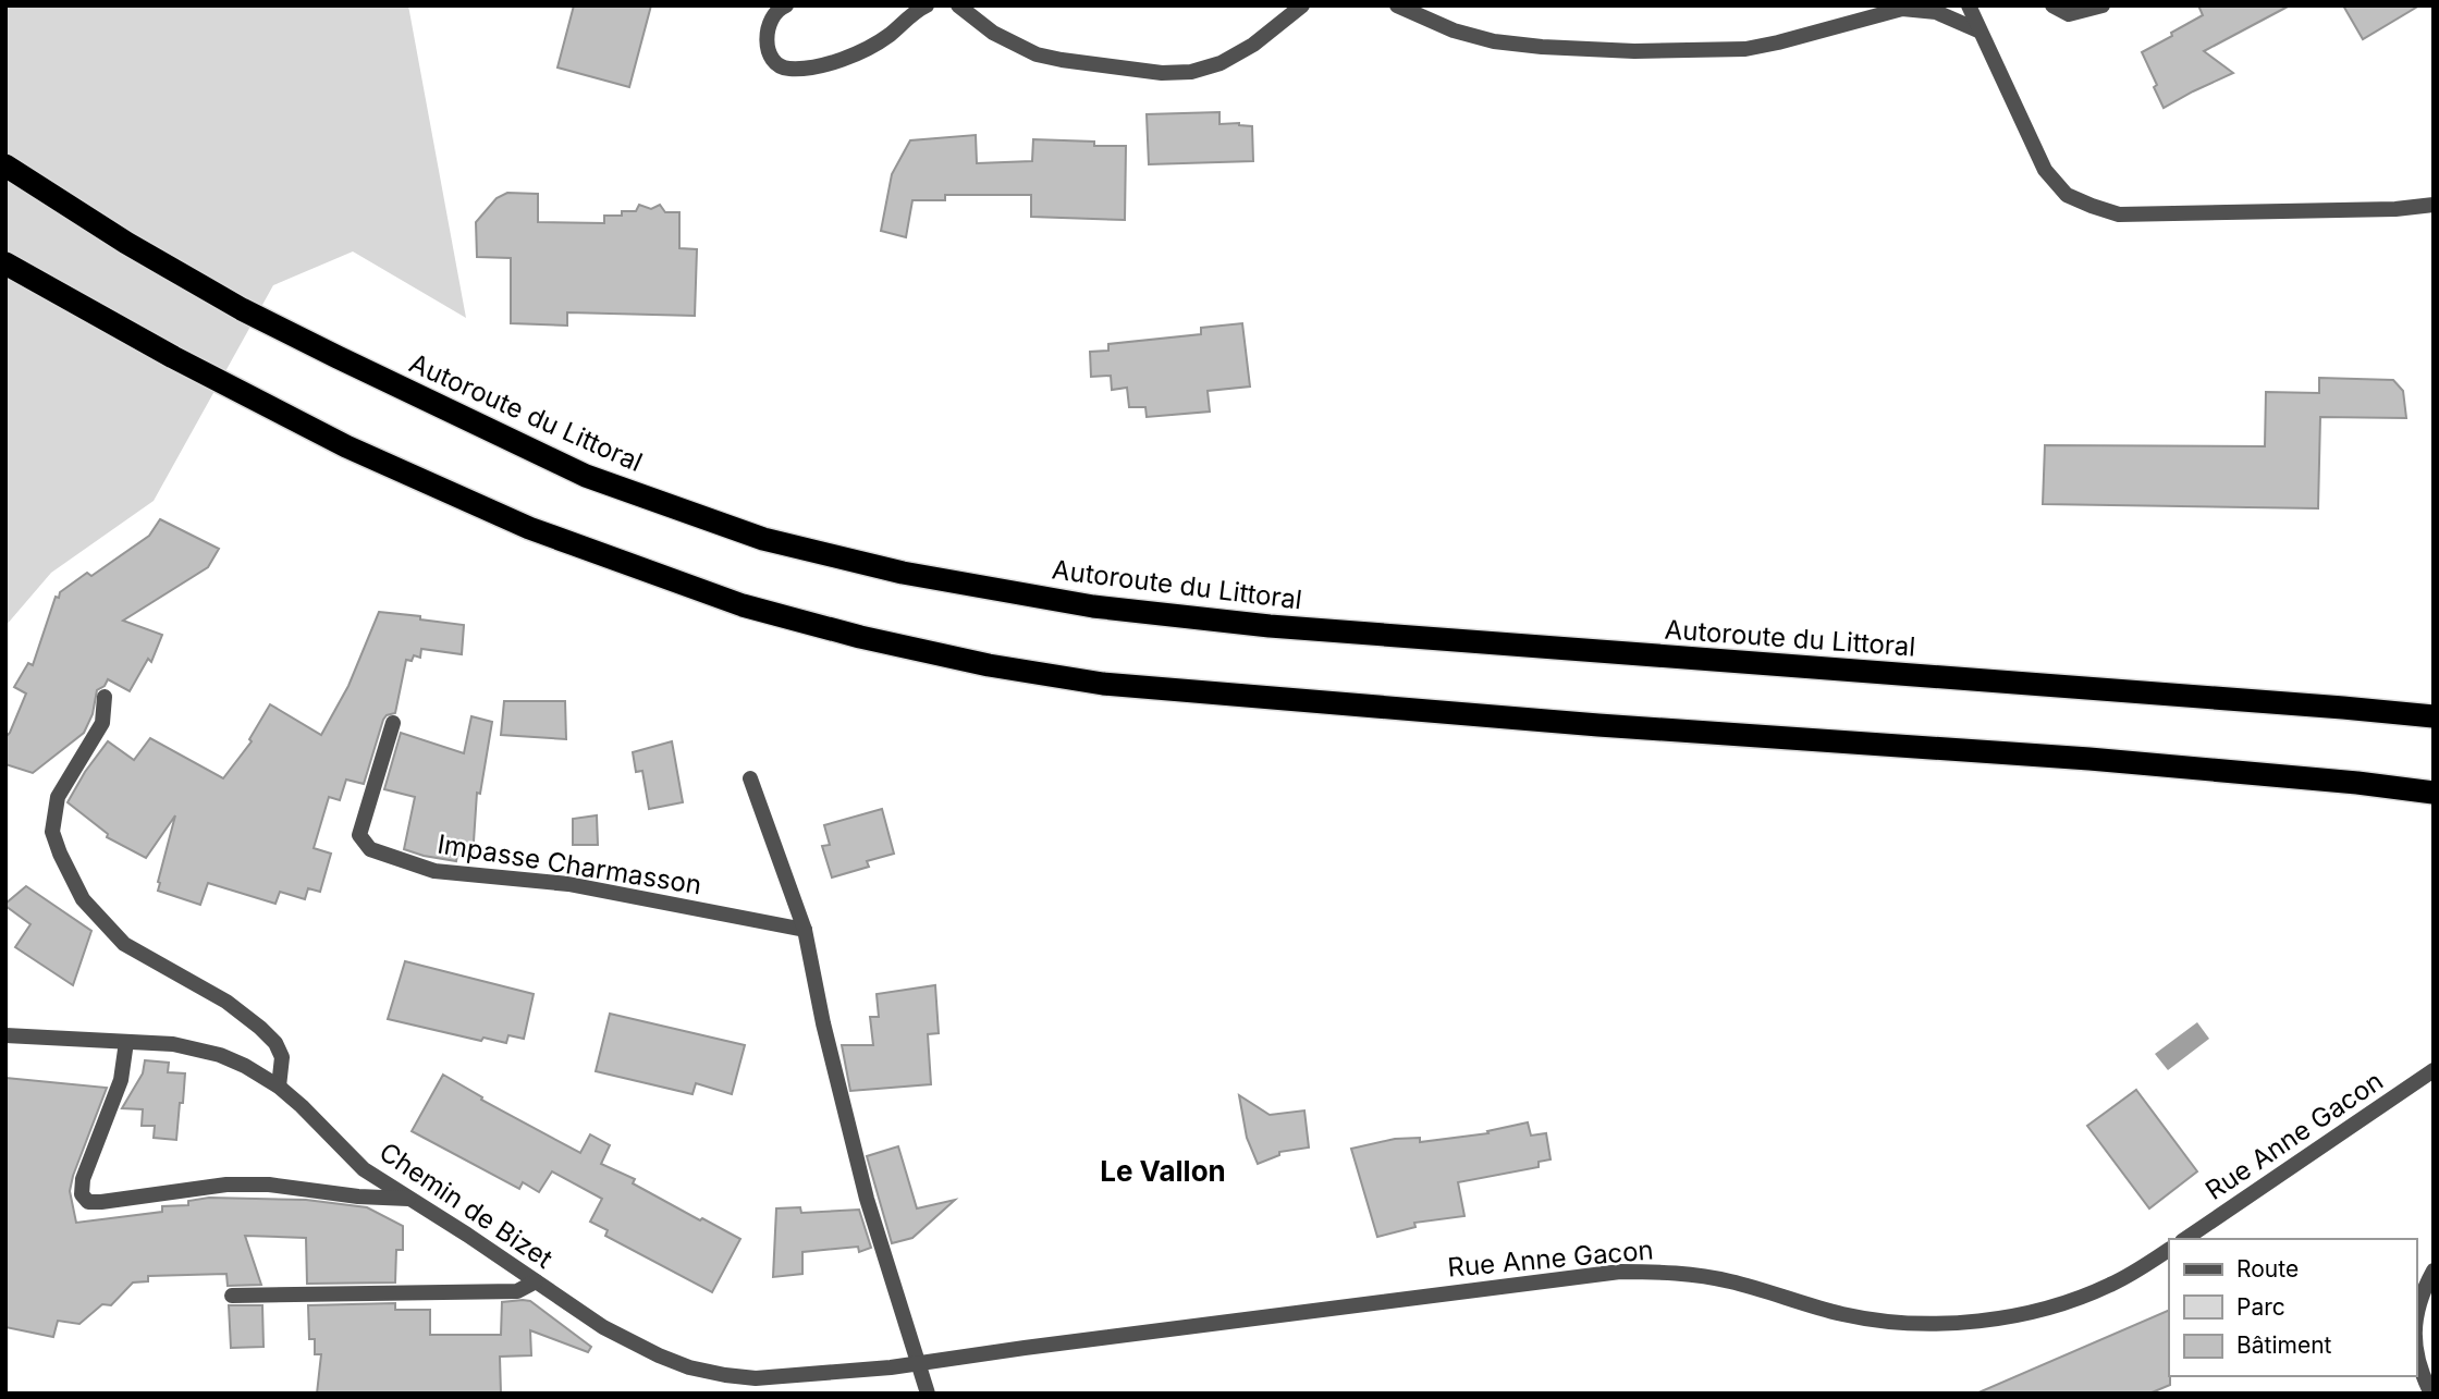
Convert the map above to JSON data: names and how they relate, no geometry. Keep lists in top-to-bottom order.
{
  "streets": {
    "highway": ["Autoroute du Littoral"],
    "street": ["Impasse Charmasson", "Rue Anne Gacon", "Chemin de Bizet"]
  },
  "crossings": [
    ["Rue Anne Gacon", "Chemin de Bizet"]
  ],
  "districts": ["Le Vallon"],
  "legend": ["Route", "Parc", "Bâtiment"]
}
